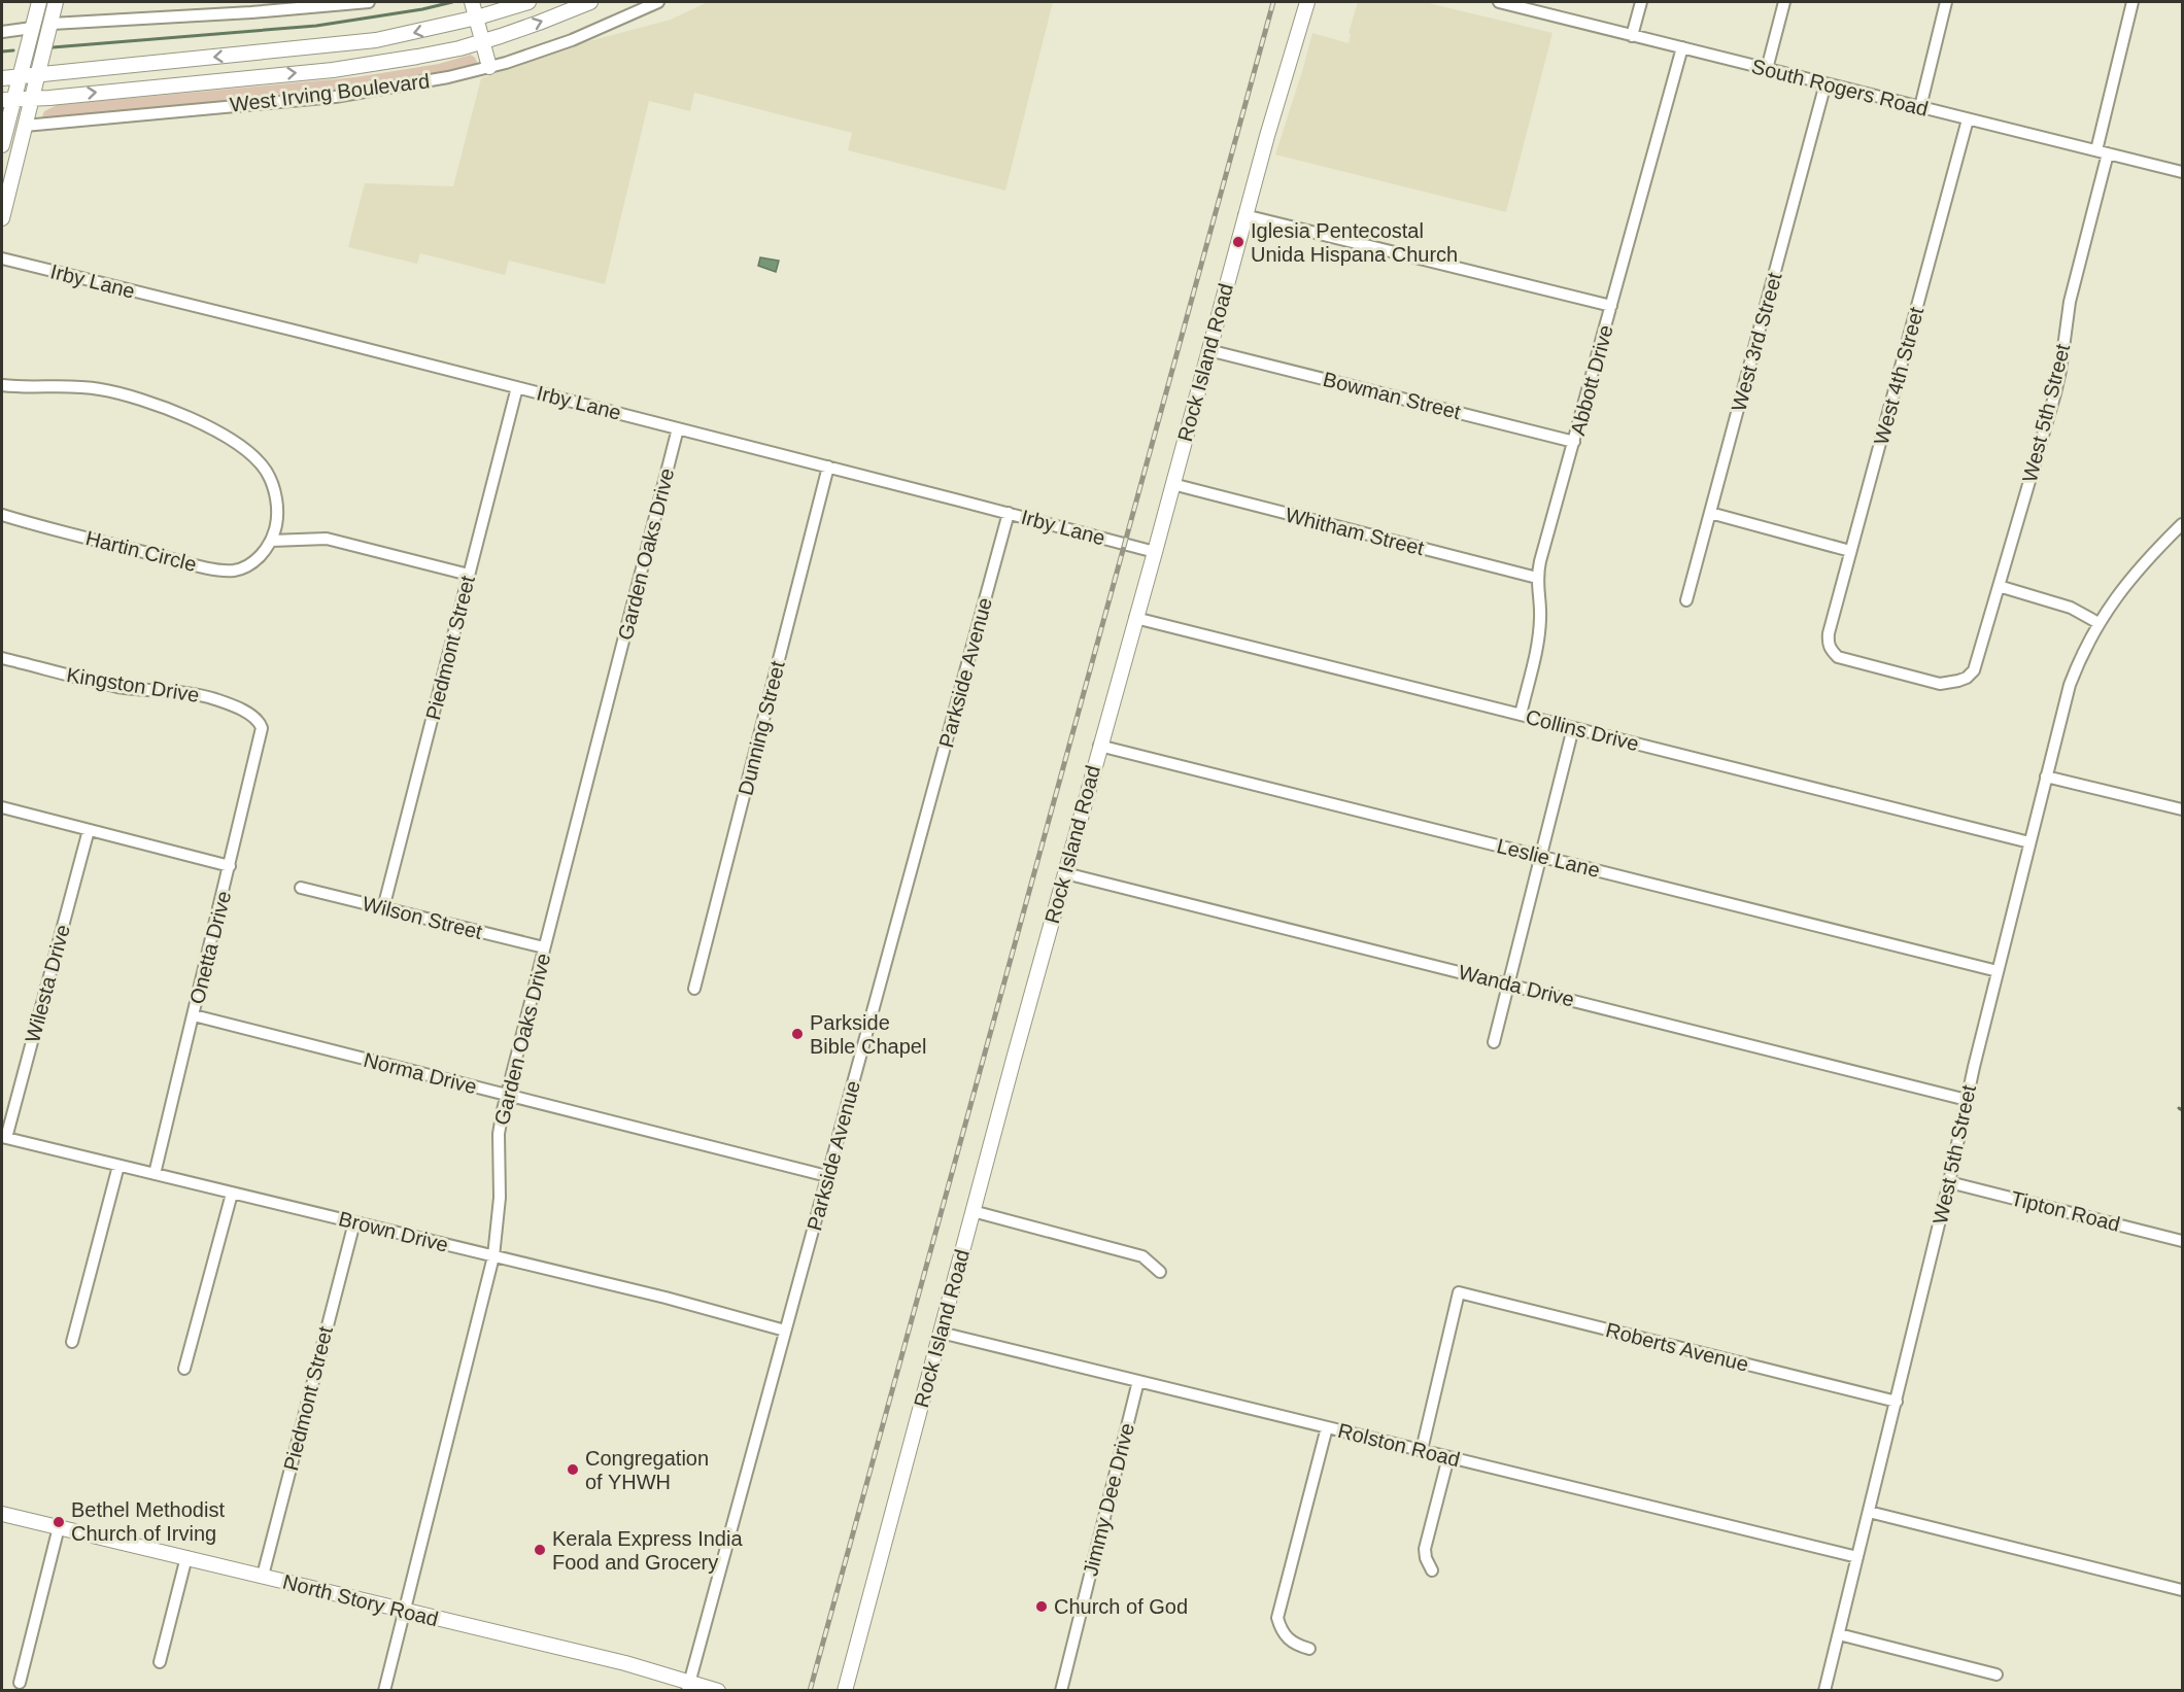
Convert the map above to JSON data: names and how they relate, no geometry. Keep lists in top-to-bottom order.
{
  "streets": {
    "main road": ["West Irving Boulevard", "Rock Island Road", "North Story Road"],
    "street": [
      "South Rogers Road",
      "Irby Lane",
      "West 3rd Street",
      "West 4th Street",
      "Abbott Drive",
      "Bowman Street",
      "West 5th Street",
      "Whitham Street",
      "Hartin Circle",
      "Garden Oaks Drive",
      "Piedmont Street",
      "Parkside Avenue",
      "Kingston Drive",
      "Dunning Street",
      "Collins Drive",
      "Leslie Lane",
      "Wilson Street",
      "Onetta Drive",
      "Wilesta Drive",
      "Wanda Drive",
      "Norma Drive",
      "Tipton Road",
      "Brown Drive",
      "Roberts Avenue",
      "Rolston Road",
      "Jimmy Dee Drive"
    ]
  },
  "crossings": [
    ["South Rogers Road", "West 3rd Street"],
    ["South Rogers Road", "West 4th Street"],
    ["South Rogers Road", "Abbott Drive"],
    ["South Rogers Road", "West 5th Street"],
    ["Irby Lane", "Rock Island Road"],
    ["Irby Lane", "Garden Oaks Drive"],
    ["Irby Lane", "Piedmont Street"],
    ["Irby Lane", "Parkside Avenue"],
    ["Irby Lane", "Dunning Street"],
    ["Rock Island Road", "Bowman Street"],
    ["Rock Island Road", "Whitham Street"],
    ["Rock Island Road", "Collins Drive"],
    ["Rock Island Road", "Leslie Lane"],
    ["Rock Island Road", "Wanda Drive"],
    ["Rock Island Road", "Rolston Road"],
    ["West 4th Street", "West 5th Street"],
    ["Abbott Drive", "Bowman Street"],
    ["Abbott Drive", "Whitham Street"],
    ["Abbott Drive", "Collins Drive"],
    ["West 5th Street", "Collins Drive"],
    ["West 5th Street", "Leslie Lane"],
    ["West 5th Street", "Wanda Drive"],
    ["West 5th Street", "Tipton Road"],
    ["West 5th Street", "Roberts Avenue"],
    ["West 5th Street", "Rolston Road"],
    ["Garden Oaks Drive", "Wilson Street"],
    ["Garden Oaks Drive", "Norma Drive"],
    ["Garden Oaks Drive", "Brown Drive"],
    ["Garden Oaks Drive", "North Story Road"],
    ["Piedmont Street", "Wilson Street"],
    ["Piedmont Street", "Brown Drive"],
    ["Piedmont Street", "North Story Road"],
    ["Parkside Avenue", "Norma Drive"],
    ["Parkside Avenue", "Brown Drive"],
    ["Parkside Avenue", "North Story Road"],
    ["Kingston Drive", "Onetta Drive"],
    ["Onetta Drive", "Norma Drive"],
    ["Onetta Drive", "Brown Drive"],
    ["Wilesta Drive", "Brown Drive"],
    ["Roberts Avenue", "Rolston Road"],
    ["Rolston Road", "Jimmy Dee Drive"]
  ],
  "places": [
    "Iglesia Pentecostal Unida Hispana Church",
    "Parkside Bible Chapel",
    "Congregation of YHWH",
    "Bethel Methodist Church of Irving",
    "Kerala Express India Food and Grocery",
    "Church of God"
  ]
}
